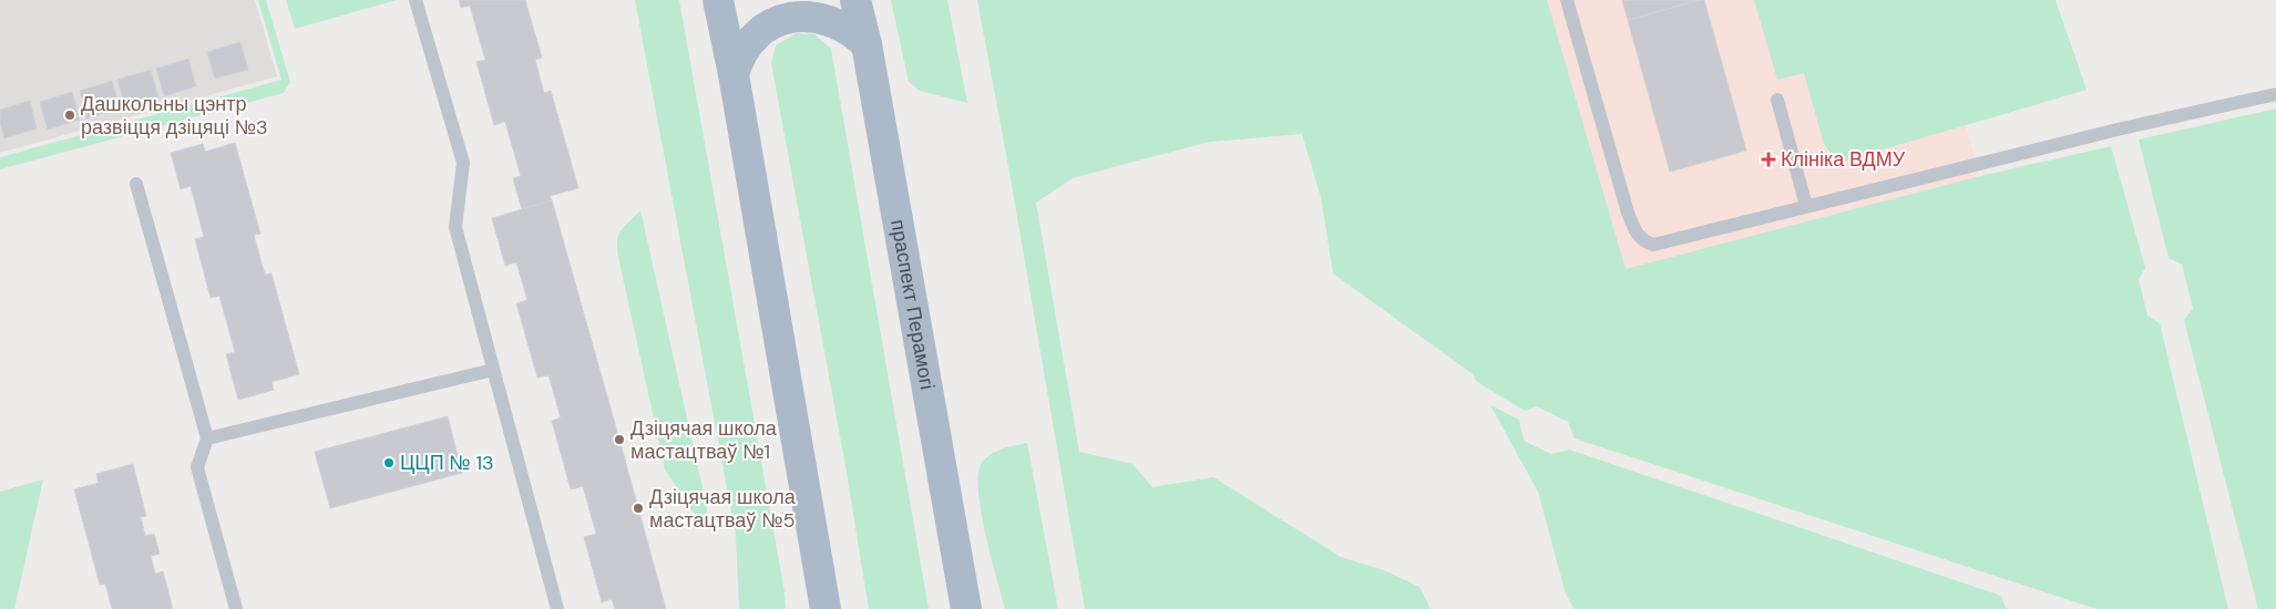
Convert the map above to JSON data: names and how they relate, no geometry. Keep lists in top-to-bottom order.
{
  "streets": {
    "main road": ["праспект Перамогі"]
  },
  "places": {
    "other": [
      "Дашкольны цэнтр развіцця дзіцяці №3",
      "Дзіцячая школа мастацтваў №1",
      "ЦЦП № 13",
      "Дзіцячая школа мастацтваў №5"
    ],
    "health": ["Клініка ВДМУ"]
  }
}
